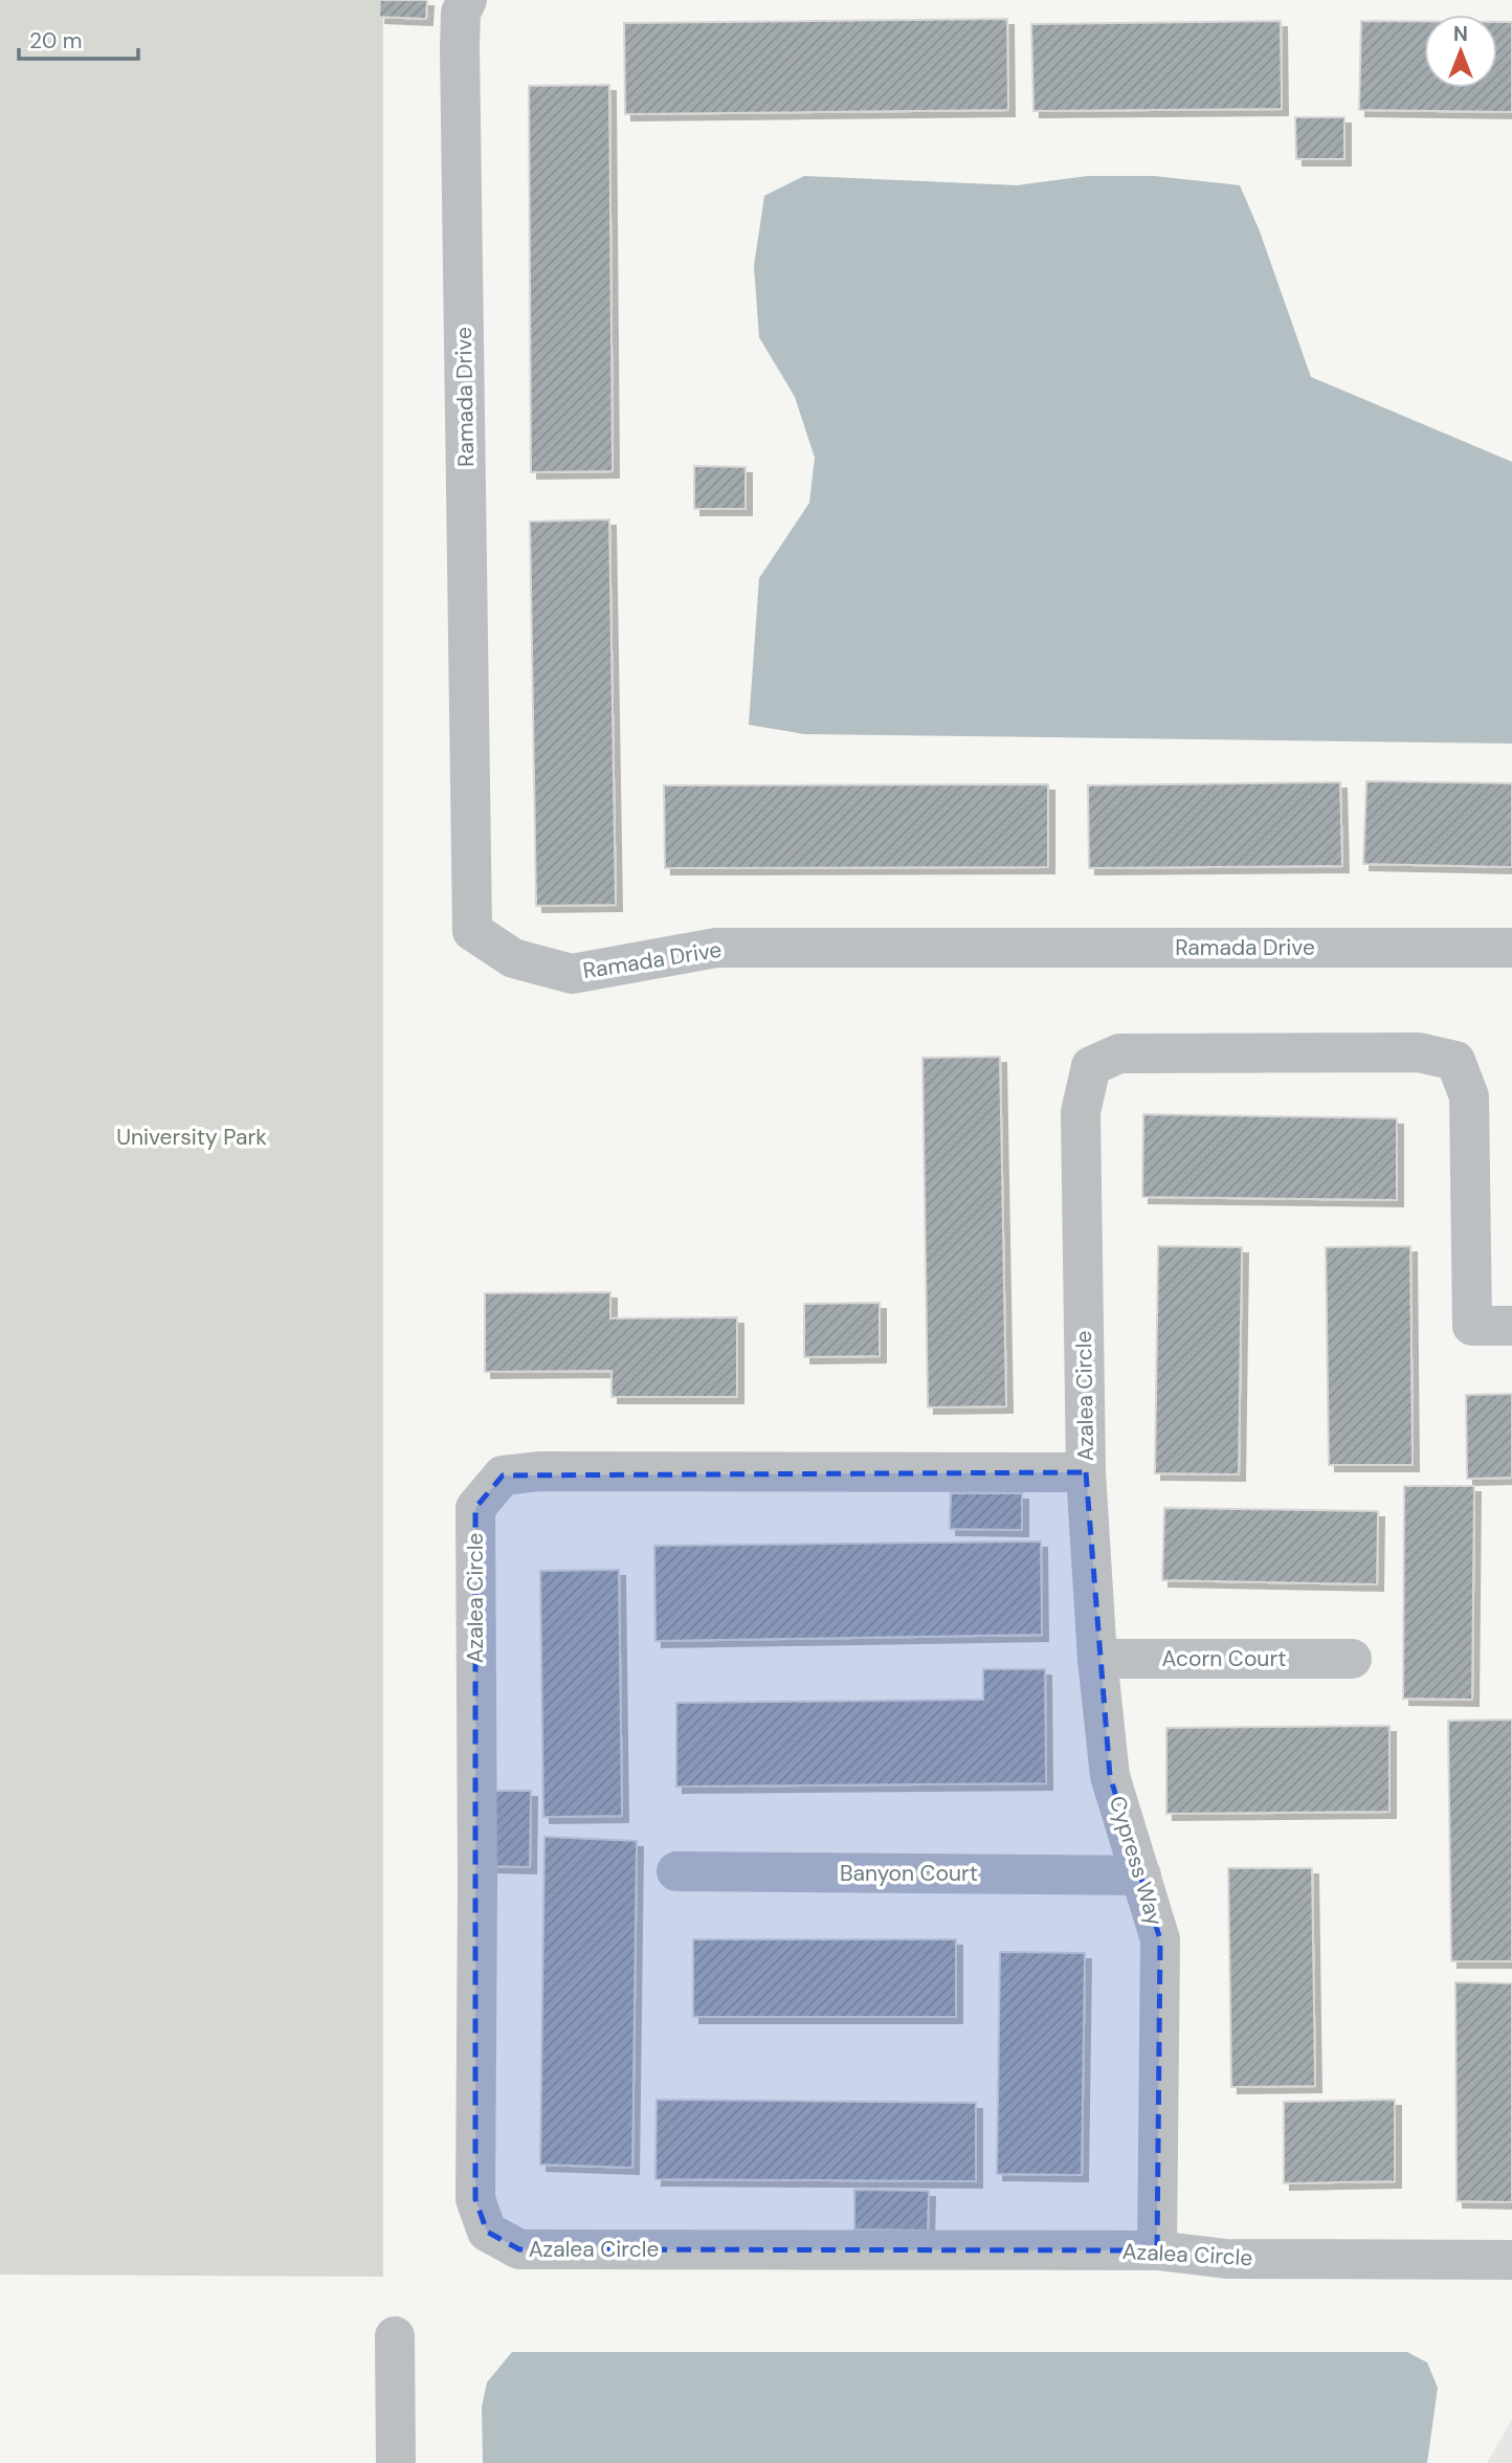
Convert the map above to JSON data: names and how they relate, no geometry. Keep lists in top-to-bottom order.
{
  "streets": {
    "street": [
      "Ramada Drive",
      "Azalea Circle",
      "Acorn Court",
      "Cypress Way",
      "Banyon Court"
    ]
  },
  "crossings": [
    ["Azalea Circle", "Cypress Way"],
    ["Acorn Court", "Cypress Way"],
    ["Cypress Way", "Banyon Court"]
  ],
  "parks": ["University Park"],
  "scale_bar": "20 m",
  "north": "top"
}
